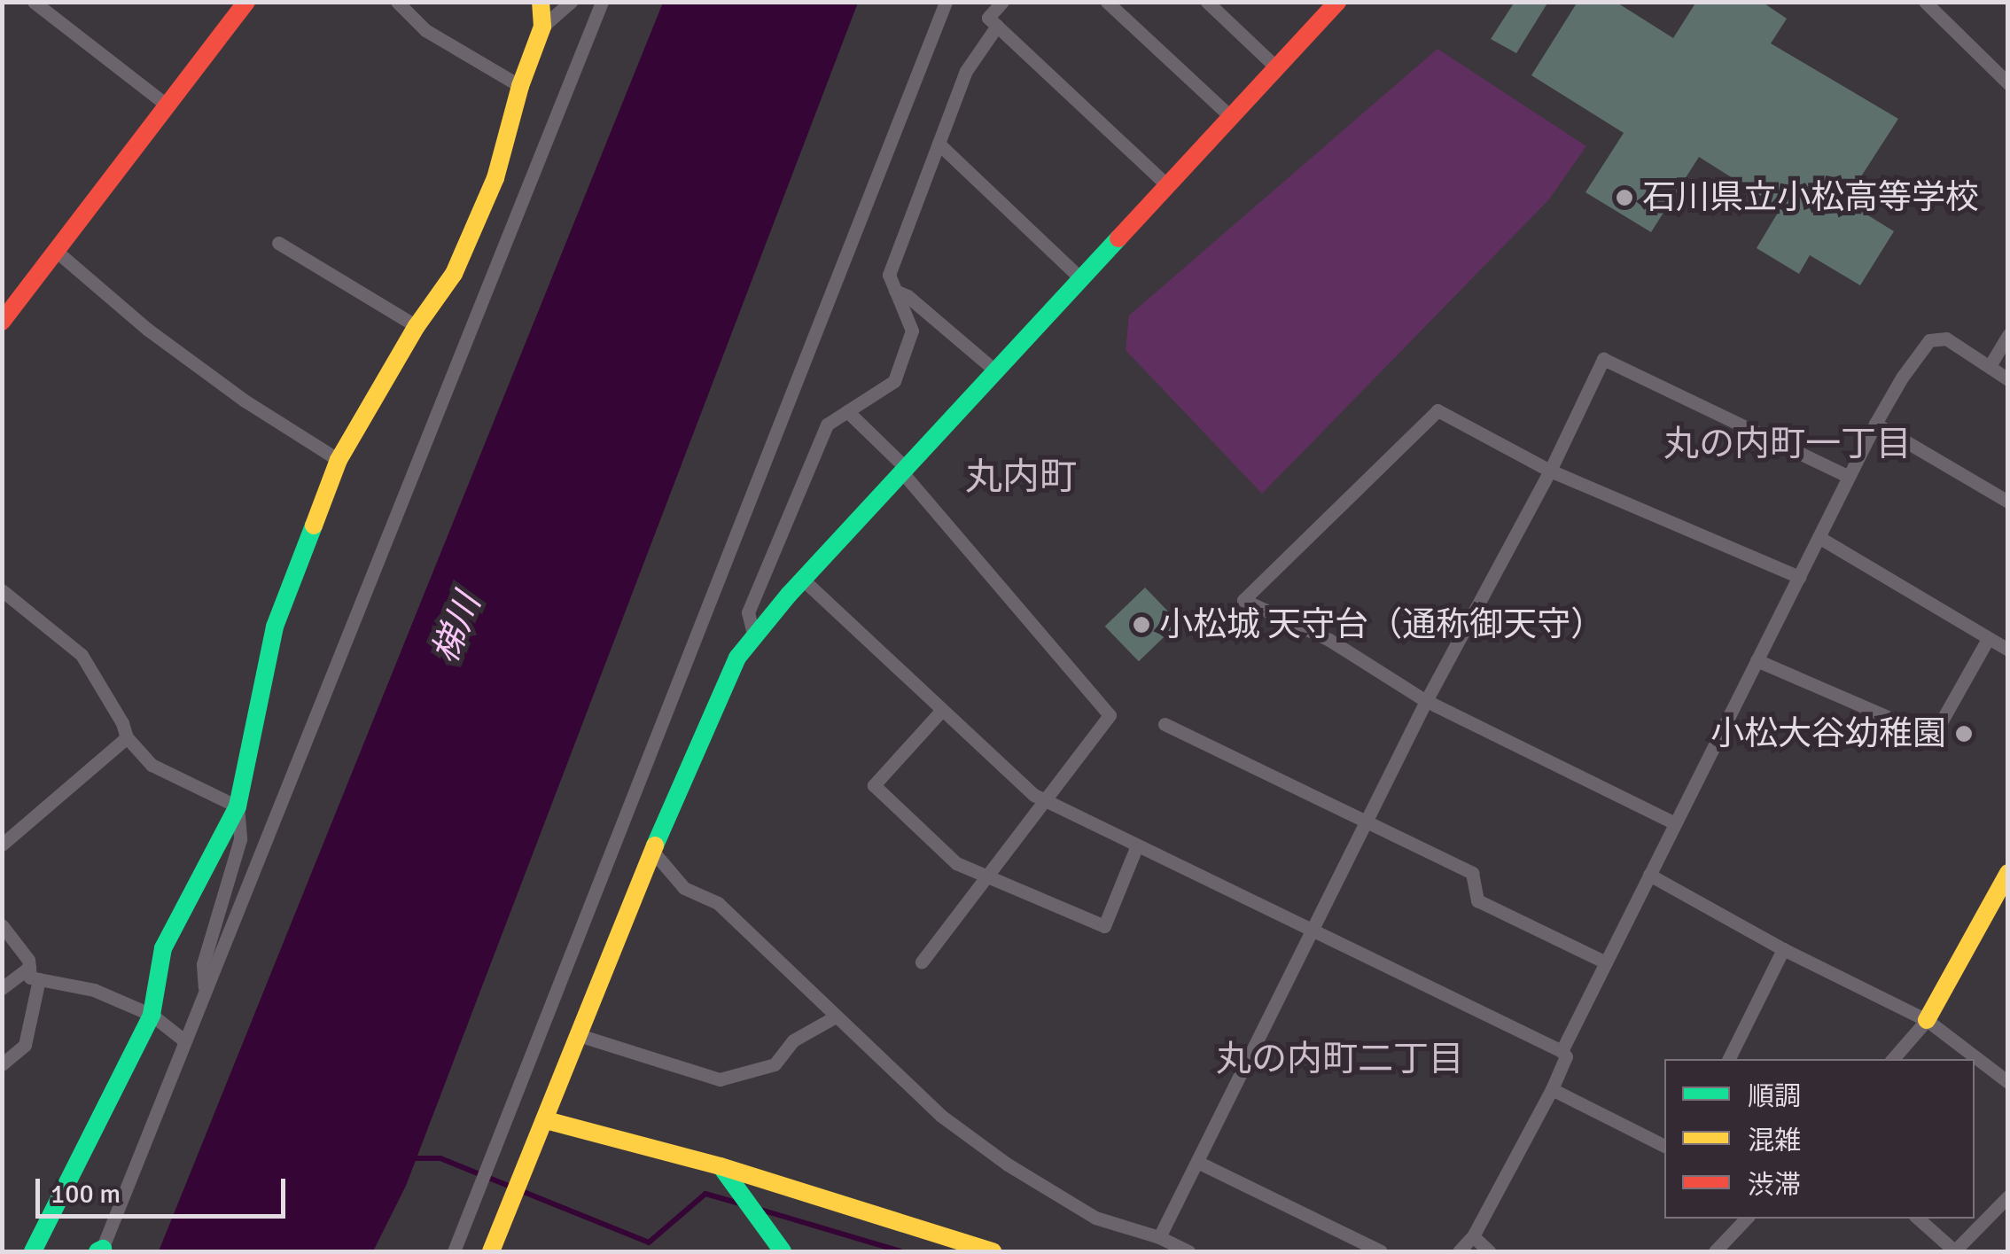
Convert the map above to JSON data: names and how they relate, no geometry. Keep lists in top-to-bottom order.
{
  "districts": ["丸の内町一丁目", "丸内町", "丸の内町二丁目"],
  "water": ["梯川"],
  "places": ["石川県立小松高等学校", "小松城 天守台（通称御天守）", "小松大谷幼稚園"],
  "legend": ["順調", "混雑", "渋滞"],
  "scale_bar": "100 m"
}
